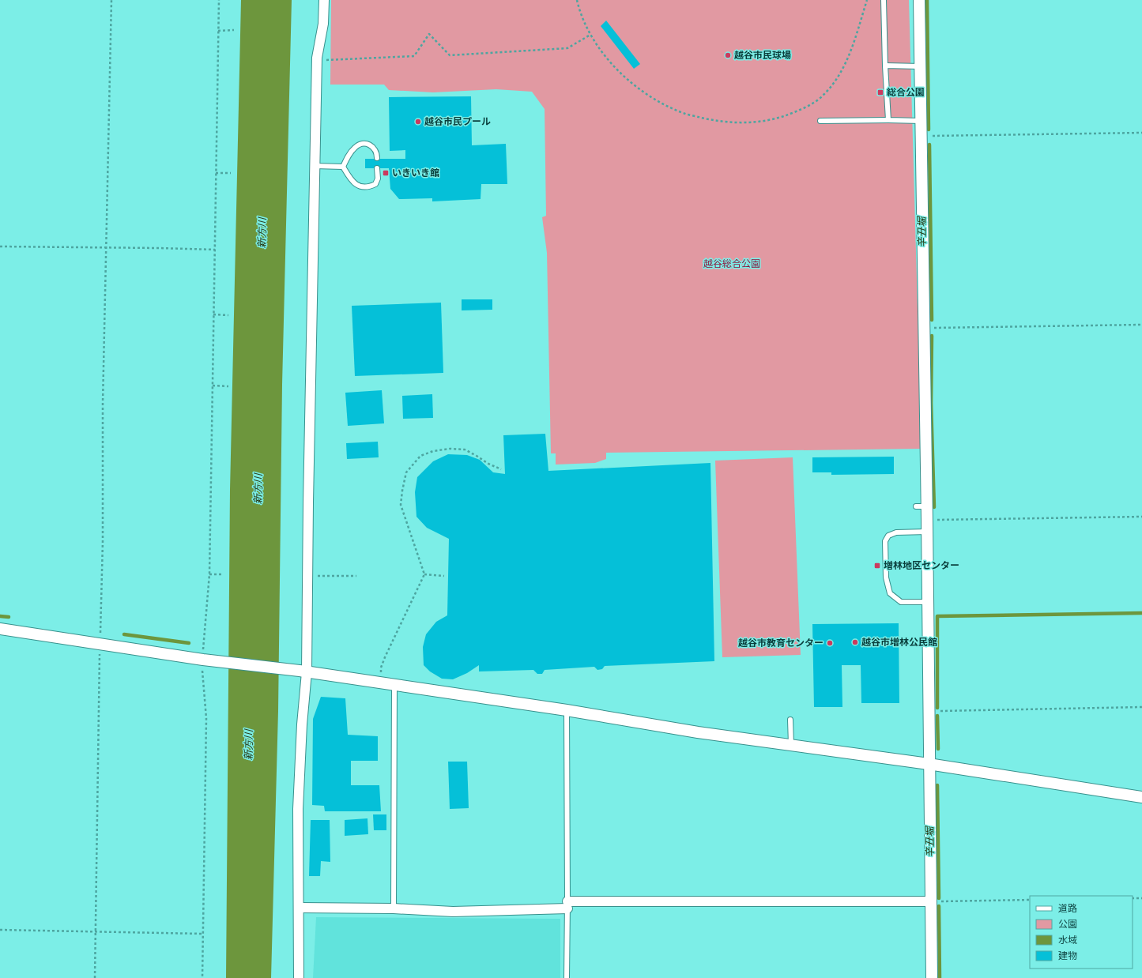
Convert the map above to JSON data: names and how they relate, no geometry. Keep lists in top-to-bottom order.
{
  "water": ["辛丑堀", "新方川"],
  "parks": ["越谷総合公園"],
  "places": {
    "other": [
      "越谷市民球場",
      "越谷市民プール",
      "越谷市増林公民館",
      "越谷市教育センター"
    ],
    "transit": ["総合公園", "いきいき館", "増林地区センター"]
  },
  "legend": [
    "道路",
    "公園",
    "水域",
    "建物"
  ]
}
